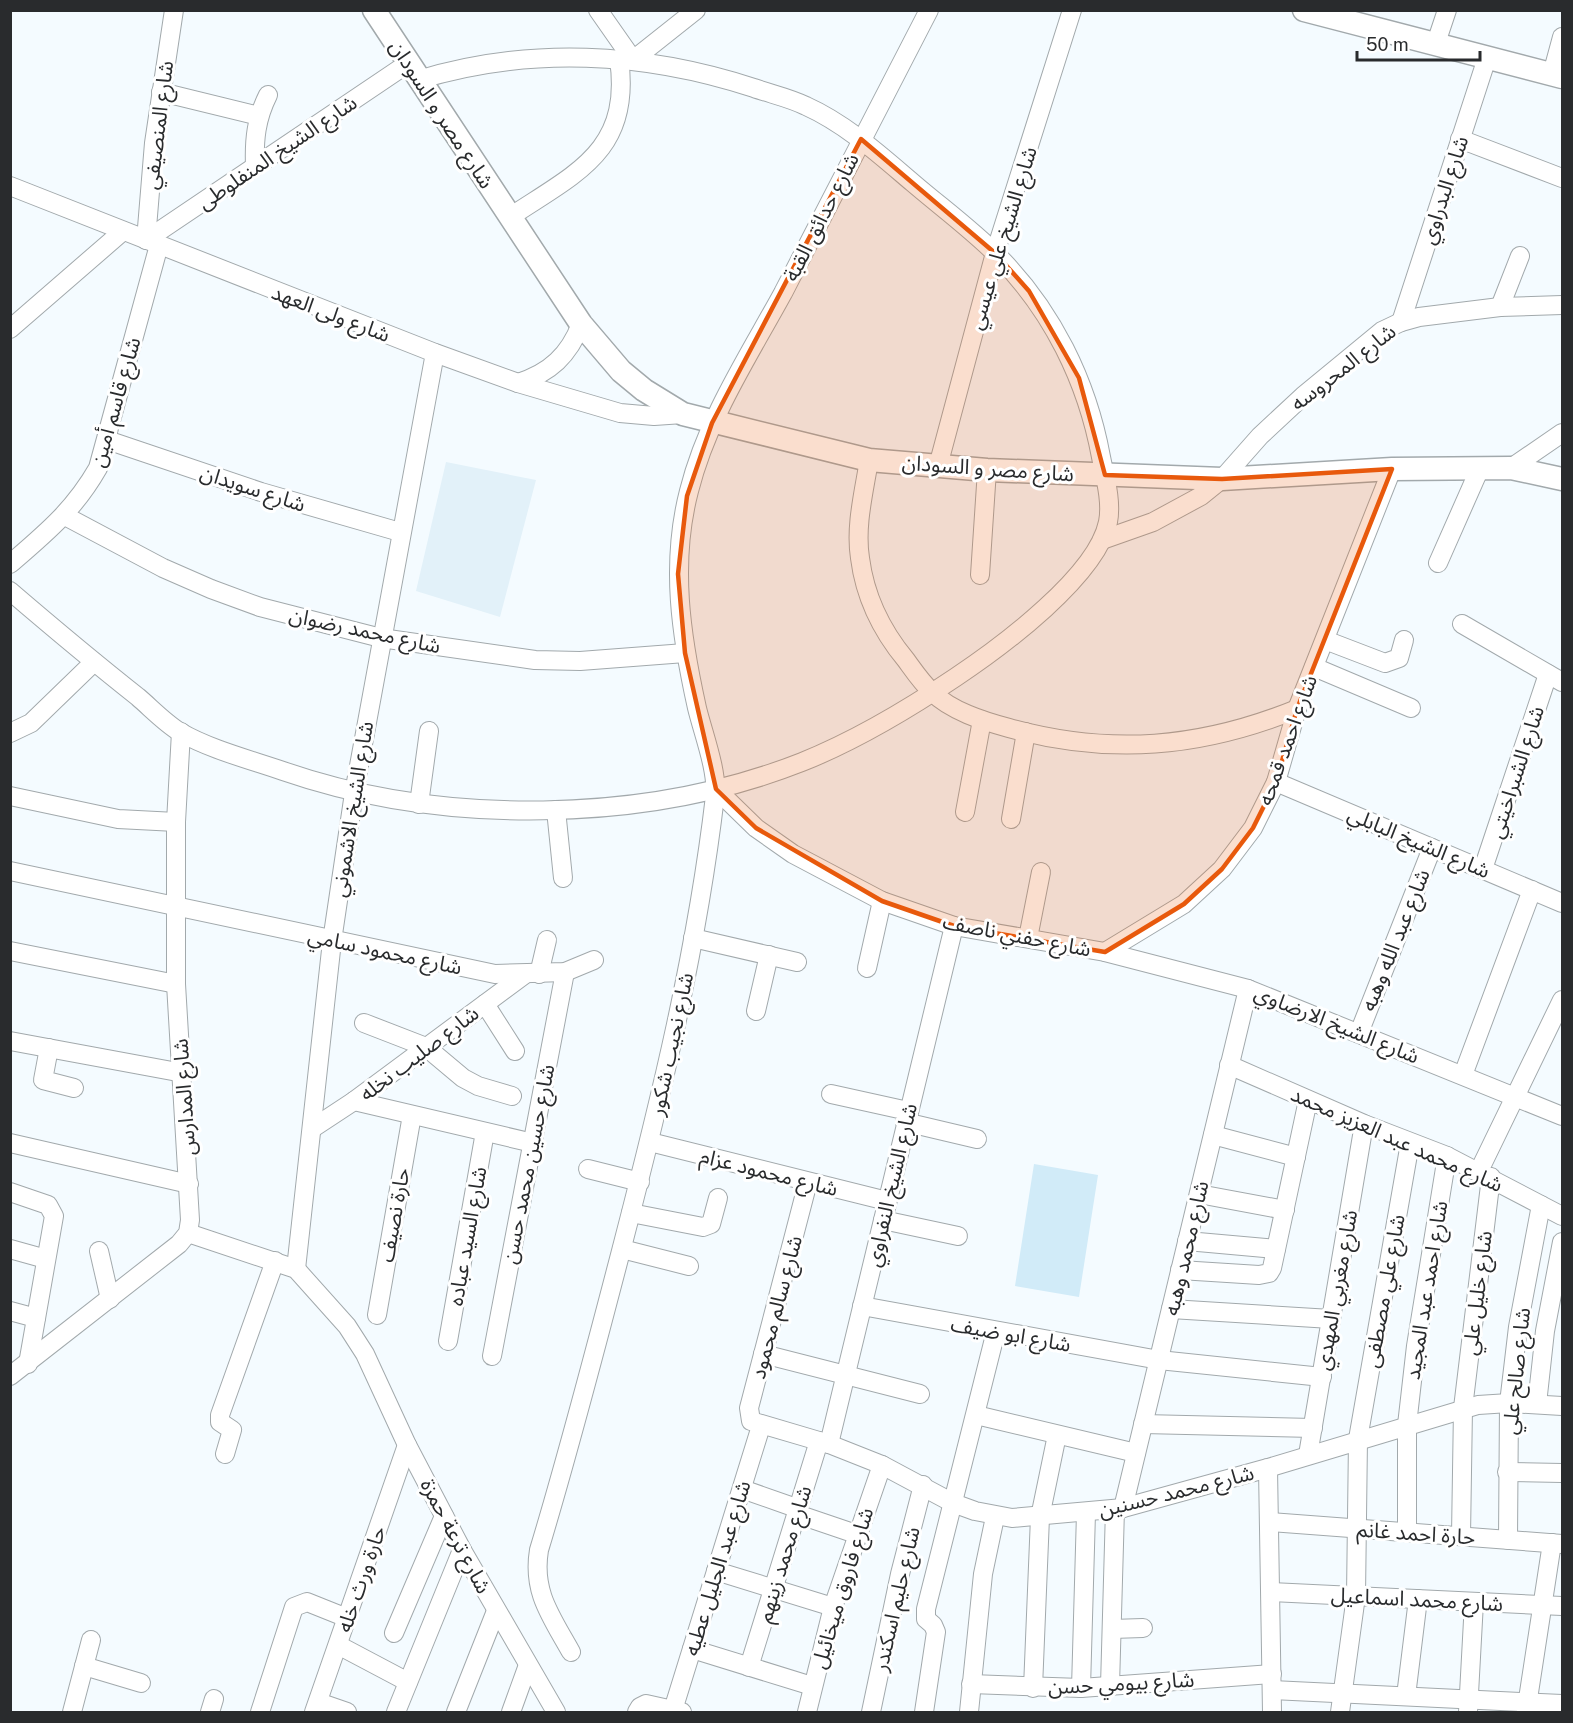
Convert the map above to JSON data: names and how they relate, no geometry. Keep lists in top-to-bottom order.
{
  "streets": {
    "main road": ["شارع مصر و السودان"],
    "street": [
      "شارع المنصيفي",
      "شارع الشيخ المنفلوطى",
      "شارع البدراوي",
      "شارع حدائق القبة",
      "شارع الشيخ علي عيسي",
      "شارع ولى العهد",
      "شارع المحروسه",
      "شارع قاسم أمين",
      "شارع سويدان",
      "شارع محمد رضوان",
      "شارع احمد قمحه",
      "شارع الشبراخيتي",
      "شارع الشيخ الاشموني",
      "شارع الشيخ البابلي",
      "شارع حفني ناصف",
      "شارع عبد الله وهبه",
      "شارع محمود سامي",
      "شارع الشيخ الارضاوي",
      "شارع نجيب شكور",
      "شارع صليب نخله",
      "شارع المدارس",
      "شارع محمد عبد العزيز محمد",
      "شارع حسين محمد حسن",
      "شارع محمود عزام",
      "شارع الشيخ النفراوي",
      "حارة نصيف",
      "شارع السيد عباده",
      "شارع محمد وهبه",
      "شارع مغربي المهدي",
      "شارع احمد عبد المجيد",
      "شارع علي مصطفى",
      "شارع خليل علي",
      "شارع سالم محمود",
      "شارع ابو ضيف",
      "شارع صالح علي",
      "شارع محمد حسنين",
      "حارة احمد غانم",
      "شارع ترعة حمزة",
      "شارع محمد زينهم",
      "شارع عبد الجليل عطيه",
      "حارة ورث خله",
      "شارع فاروق ميخائيل",
      "شارع حليم اسكندر",
      "شارع محمد اسماعيل",
      "شارع بيومي حسن"
    ]
  },
  "crossings": [
    ["شارع مصر و السودان", "شارع الشيخ المنفلوطى"],
    ["شارع مصر و السودان", "شارع حدائق القبة"],
    ["شارع مصر و السودان", "شارع الشيخ علي عيسي"],
    ["شارع مصر و السودان", "شارع ولى العهد"],
    ["شارع مصر و السودان", "شارع المحروسه"],
    ["شارع مصر و السودان", "شارع احمد قمحه"],
    ["شارع مصر و السودان", "شارع نجيب شكور"],
    ["شارع المنصيفي", "شارع الشيخ المنفلوطى"],
    ["شارع المنصيفي", "شارع ولى العهد"],
    ["شارع المنصيفي", "شارع قاسم أمين"],
    ["شارع الشيخ المنفلوطى", "شارع حدائق القبة"],
    ["شارع الشيخ المنفلوطى", "شارع الشيخ علي عيسي"],
    ["شارع الشيخ المنفلوطى", "شارع ولى العهد"],
    ["شارع الشيخ المنفلوطى", "شارع المحروسه"],
    ["شارع الشيخ المنفلوطى", "شارع قاسم أمين"],
    ["شارع البدراوي", "شارع المحروسه"],
    ["شارع حدائق القبة", "شارع نجيب شكور"],
    ["شارع ولى العهد", "شارع قاسم أمين"],
    ["شارع ولى العهد", "شارع الشيخ الاشموني"],
    ["شارع قاسم أمين", "شارع سويدان"],
    ["شارع قاسم أمين", "شارع محمد رضوان"],
    ["شارع سويدان", "شارع الشيخ الاشموني"],
    ["شارع محمد رضوان", "شارع الشيخ الاشموني"],
    ["شارع محمد رضوان", "شارع نجيب شكور"],
    ["شارع احمد قمحه", "شارع الشيخ البابلي"],
    ["شارع احمد قمحه", "شارع حفني ناصف"],
    ["شارع احمد قمحه", "شارع الشيخ الارضاوي"],
    ["شارع الشبراخيتي", "شارع الشيخ البابلي"],
    ["شارع الشيخ الاشموني", "شارع محمود سامي"],
    ["شارع الشيخ الاشموني", "شارع صليب نخله"],
    ["شارع الشيخ الاشموني", "شارع ترعة حمزة"],
    ["شارع الشيخ البابلي", "شارع عبد الله وهبه"],
    ["شارع حفني ناصف", "شارع الشيخ الارضاوي"],
    ["شارع حفني ناصف", "شارع نجيب شكور"],
    ["شارع حفني ناصف", "شارع الشيخ النفراوي"],
    ["شارع عبد الله وهبه", "شارع الشيخ الارضاوي"],
    ["شارع محمود سامي", "شارع صليب نخله"],
    ["شارع محمود سامي", "شارع المدارس"],
    ["شارع محمود سامي", "شارع حسين محمد حسن"],
    ["شارع الشيخ الارضاوي", "شارع محمد وهبه"],
    ["شارع الشيخ الارضاوي", "شارع خليل علي"],
    ["شارع نجيب شكور", "شارع محمود عزام"],
    ["شارع محمد عبد العزيز محمد", "شارع محمد وهبه"],
    ["شارع محمد عبد العزيز محمد", "شارع مغربي المهدي"],
    ["شارع محمد عبد العزيز محمد", "شارع احمد عبد المجيد"],
    ["شارع محمد عبد العزيز محمد", "شارع علي مصطفى"],
    ["شارع محمد عبد العزيز محمد", "شارع خليل علي"],
    ["شارع محمد عبد العزيز محمد", "شارع صالح علي"],
    ["شارع محمود عزام", "شارع الشيخ النفراوي"],
    ["شارع محمود عزام", "شارع سالم محمود"],
    ["شارع الشيخ النفراوي", "شارع ابو ضيف"],
    ["شارع الشيخ النفراوي", "شارع محمد حسنين"],
    ["شارع الشيخ النفراوي", "شارع محمد زينهم"],
    ["شارع محمد وهبه", "شارع ابو ضيف"],
    ["شارع محمد وهبه", "شارع محمد حسنين"],
    ["شارع محمد وهبه", "شارع بيومي حسن"],
    ["شارع مغربي المهدي", "شارع ابو ضيف"],
    ["شارع مغربي المهدي", "شارع محمد حسنين"],
    ["شارع احمد عبد المجيد", "شارع محمد حسنين"],
    ["شارع احمد عبد المجيد", "حارة احمد غانم"],
    ["شارع علي مصطفى", "شارع محمد حسنين"],
    ["شارع علي مصطفى", "حارة احمد غانم"],
    ["شارع علي مصطفى", "شارع محمد اسماعيل"],
    ["شارع علي مصطفى", "شارع بيومي حسن"],
    ["شارع خليل علي", "شارع محمد حسنين"],
    ["شارع خليل علي", "حارة احمد غانم"],
    ["شارع سالم محمود", "شارع محمد حسنين"],
    ["شارع سالم محمود", "شارع عبد الجليل عطيه"],
    ["شارع صالح علي", "شارع محمد حسنين"],
    ["شارع صالح علي", "حارة احمد غانم"],
    ["شارع محمد حسنين", "شارع محمد زينهم"],
    ["شارع محمد حسنين", "شارع عبد الجليل عطيه"],
    ["شارع محمد حسنين", "شارع فاروق ميخائيل"],
    ["شارع محمد حسنين", "شارع حليم اسكندر"],
    ["شارع ترعة حمزة", "حارة ورث خله"]
  ],
  "scale_bar": "50 m"
}
